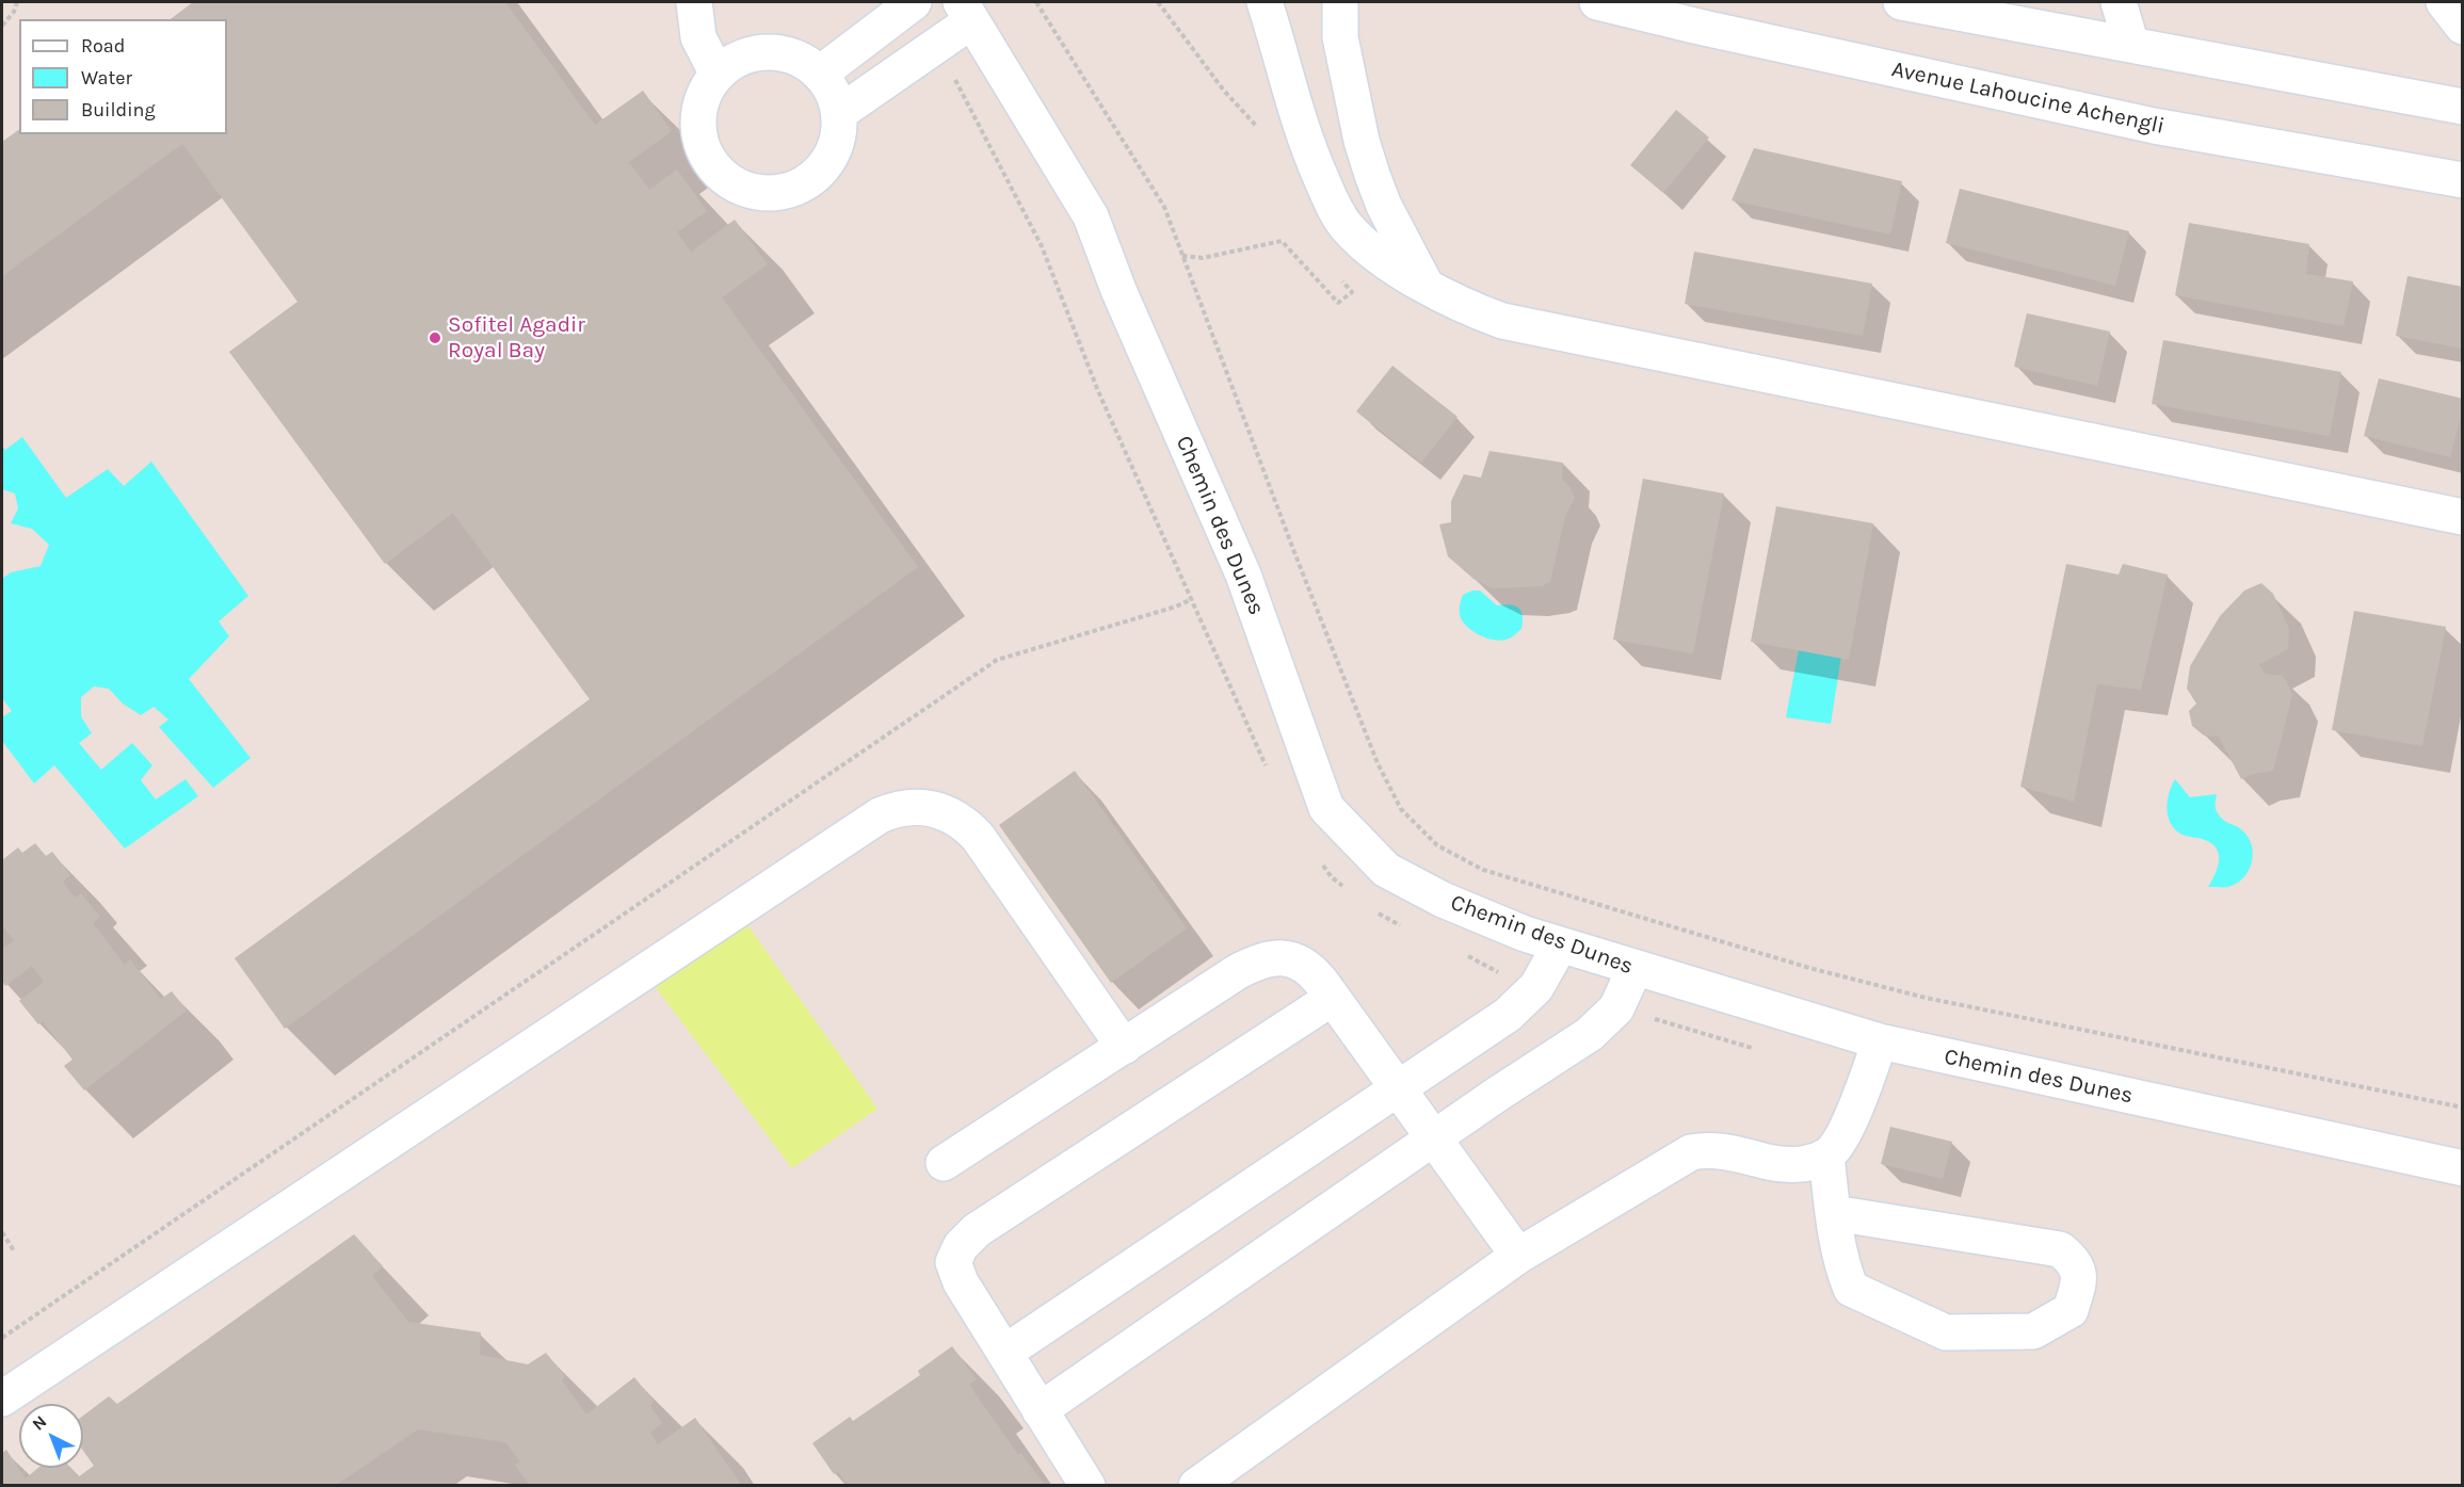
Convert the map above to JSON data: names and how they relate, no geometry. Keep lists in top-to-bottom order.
{
  "streets": {
    "street": ["Avenue Lahoucine Achengli", "Chemin des Dunes"]
  },
  "places": ["Sofitel Agadir Royal Bay"],
  "legend": ["Road", "Water", "Building"],
  "north": "top left"
}
